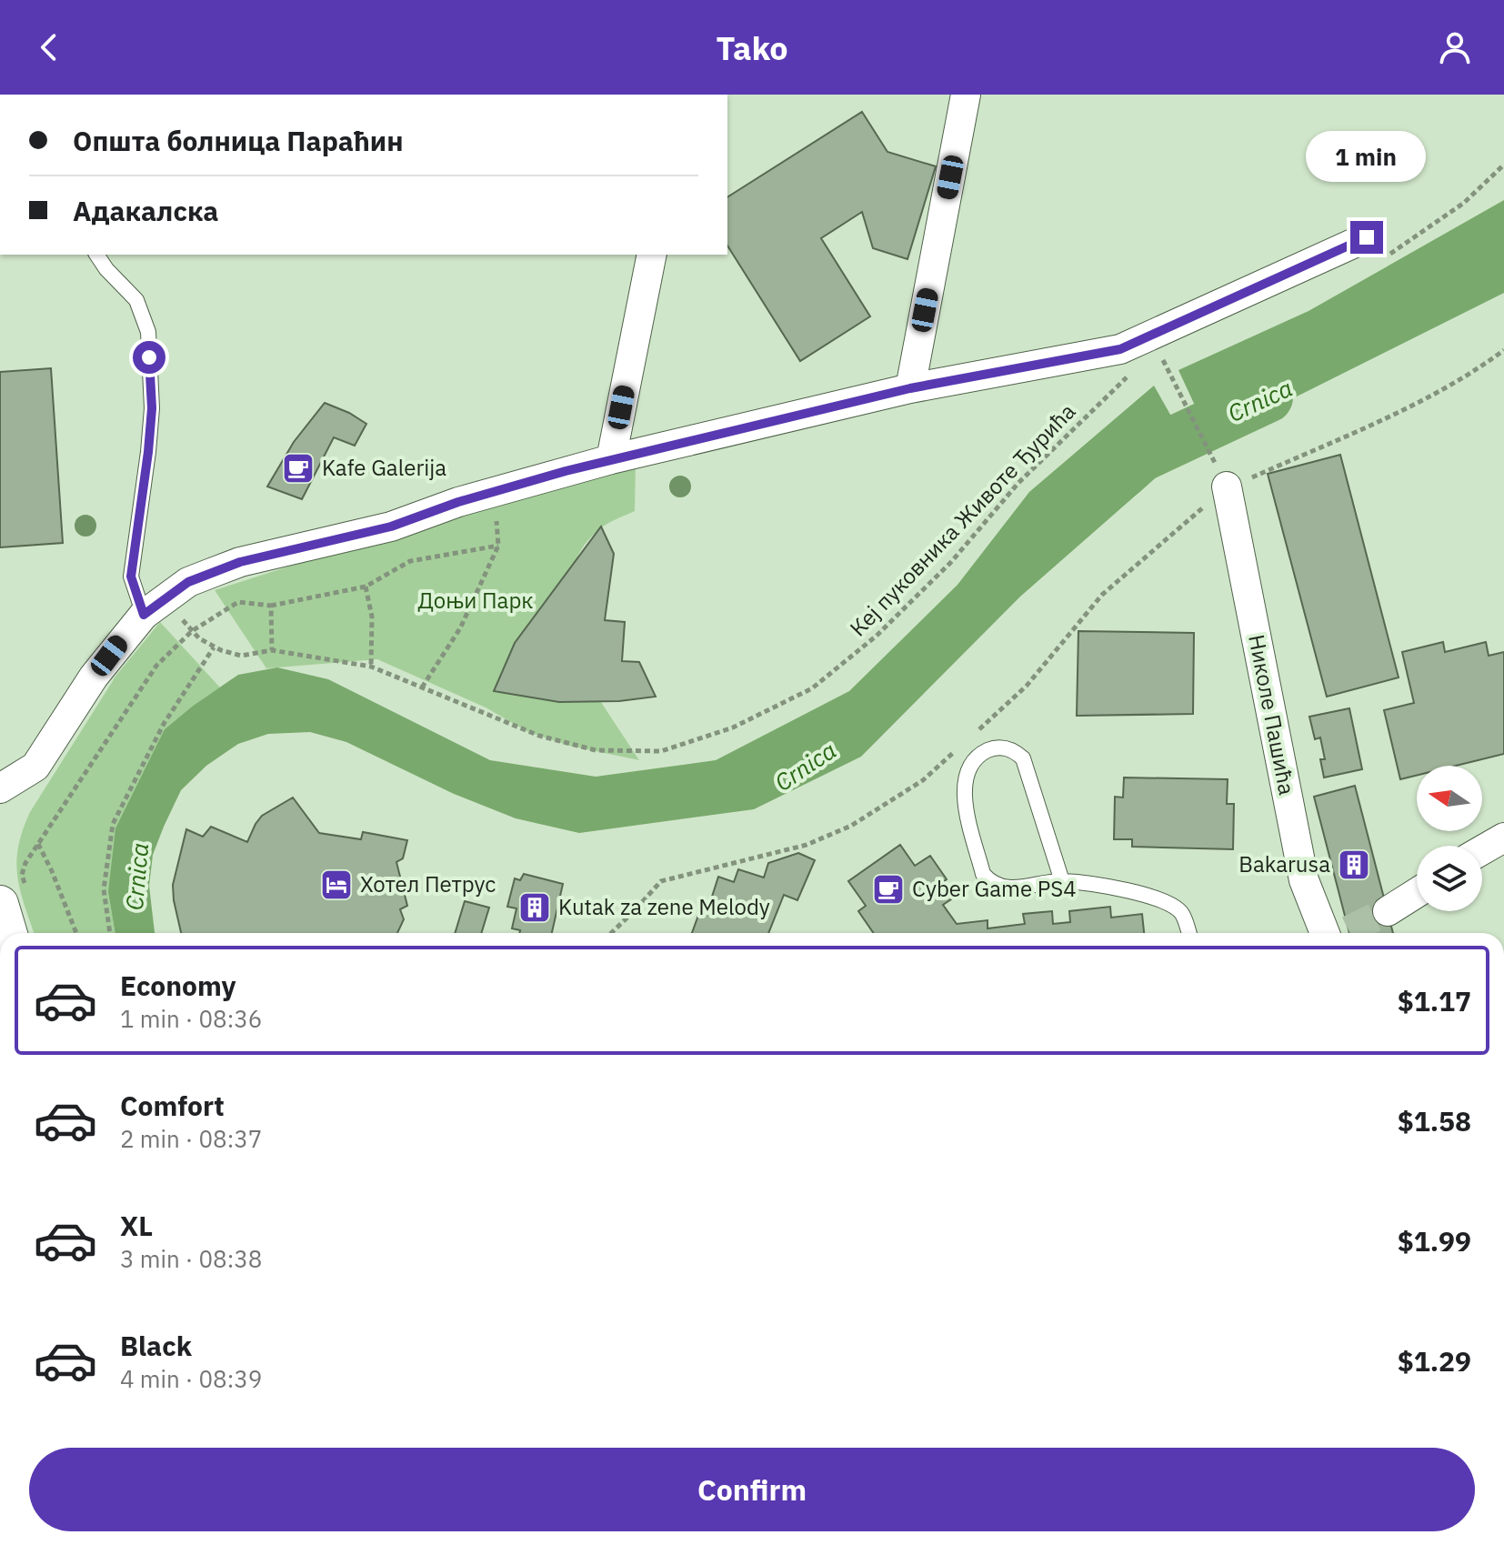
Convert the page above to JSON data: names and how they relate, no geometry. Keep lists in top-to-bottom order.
{
  "streets": {
    "street": ["Николе Пашића"],
    "path": ["Кеј пуковника Животе Ђурића"]
  },
  "water": ["Crnica"],
  "parks": ["Доњи Парк"],
  "places": {
    "cafe": ["Kafe Galerija", "Cyber Game PS4"],
    "building": ["Bakarusa", "Kutak za zene Melody"],
    "hotel": ["Хотел Петрус"]
  },
  "north": "left",
  "page": {
    "header": "Tako",
    "banner": ["Општа болница Параћин", "Адакалска"],
    "bubble": "1 min",
    "list": [
      {
        "name": "Economy",
        "note": "1 min · 08:36",
        "value": "$1.17"
      },
      {
        "name": "Comfort",
        "note": "2 min · 08:37",
        "value": "$1.58"
      },
      {
        "name": "XL",
        "note": "3 min · 08:38",
        "value": "$1.99"
      },
      {
        "name": "Black",
        "note": "4 min · 08:39",
        "value": "$1.29"
      }
    ],
    "buttons": "Confirm"
  }
}
